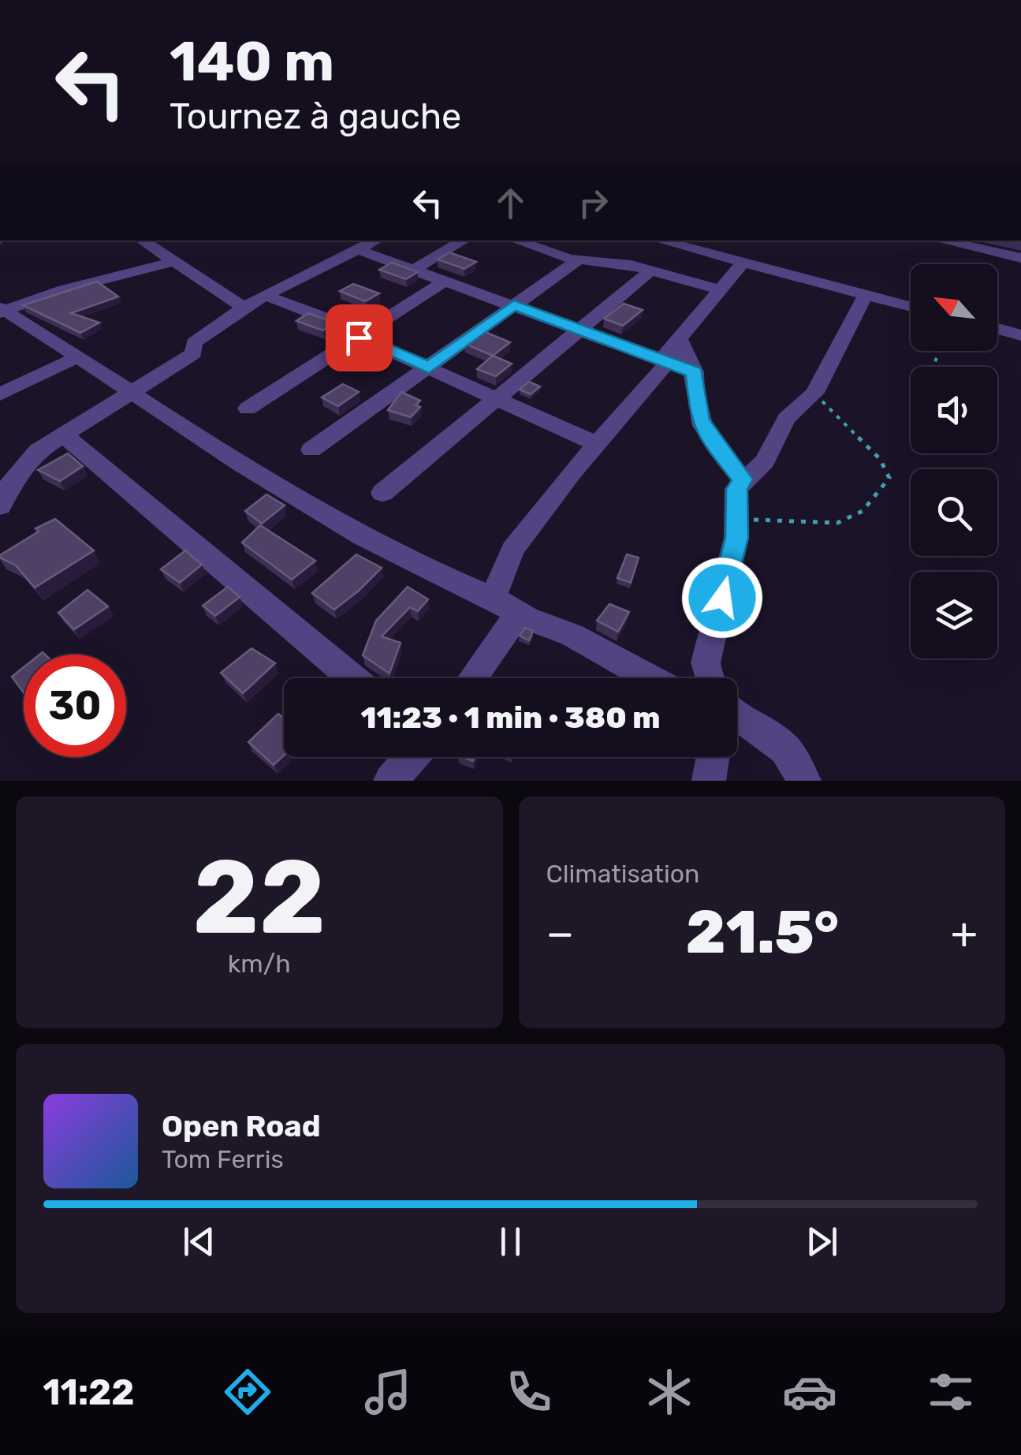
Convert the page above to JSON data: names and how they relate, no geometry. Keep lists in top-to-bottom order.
{
  "north": "top left",
  "page": {
    "turn": ["140 m", "Tournez à gauche"],
    "limit": "30",
    "trip": "11:23 · 1 min · 380 m",
    "tile": [
      ["22", "km/h"],
      "Climatisation"
    ],
    "heat": ["−", "21.5°", "+"],
    "song": ["Open Road", "Tom Ferris"],
    "tabs": "11:22"
  }
}
